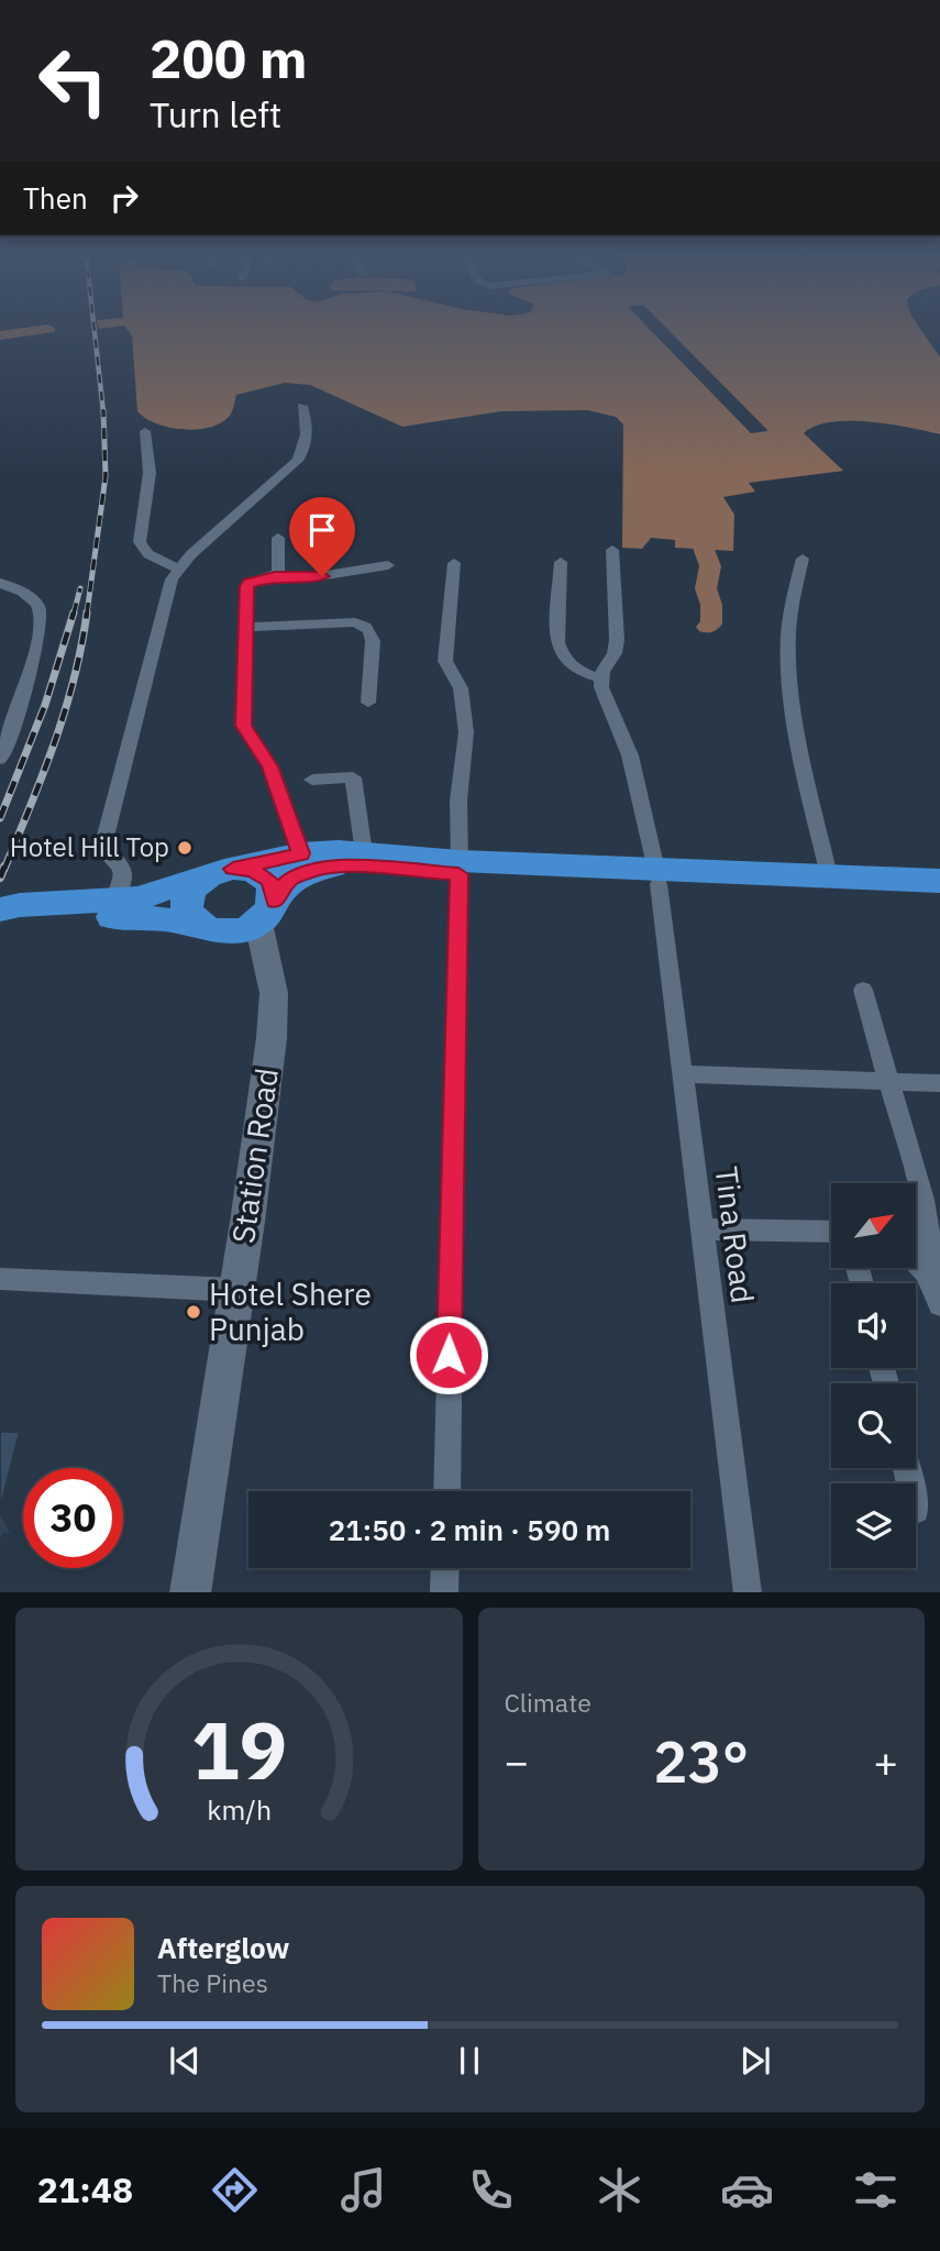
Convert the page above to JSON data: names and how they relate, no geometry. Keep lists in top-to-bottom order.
{
  "streets": {
    "street": ["Station Road", "Tina Road"]
  },
  "places": ["Hotel Hill Top", "Hotel Shere Punjab"],
  "north": "top right",
  "page": {
    "turn": ["200 m", "Turn left"],
    "then": "Then",
    "limit": "30",
    "trip": "21:50 · 2 min · 590 m",
    "tile": "Climate",
    "heat": ["−", "23°", "+"],
    "song": ["Afterglow", "The Pines"],
    "tabs": "21:48",
    "gauge": ["19", "km/h"]
  }
}
